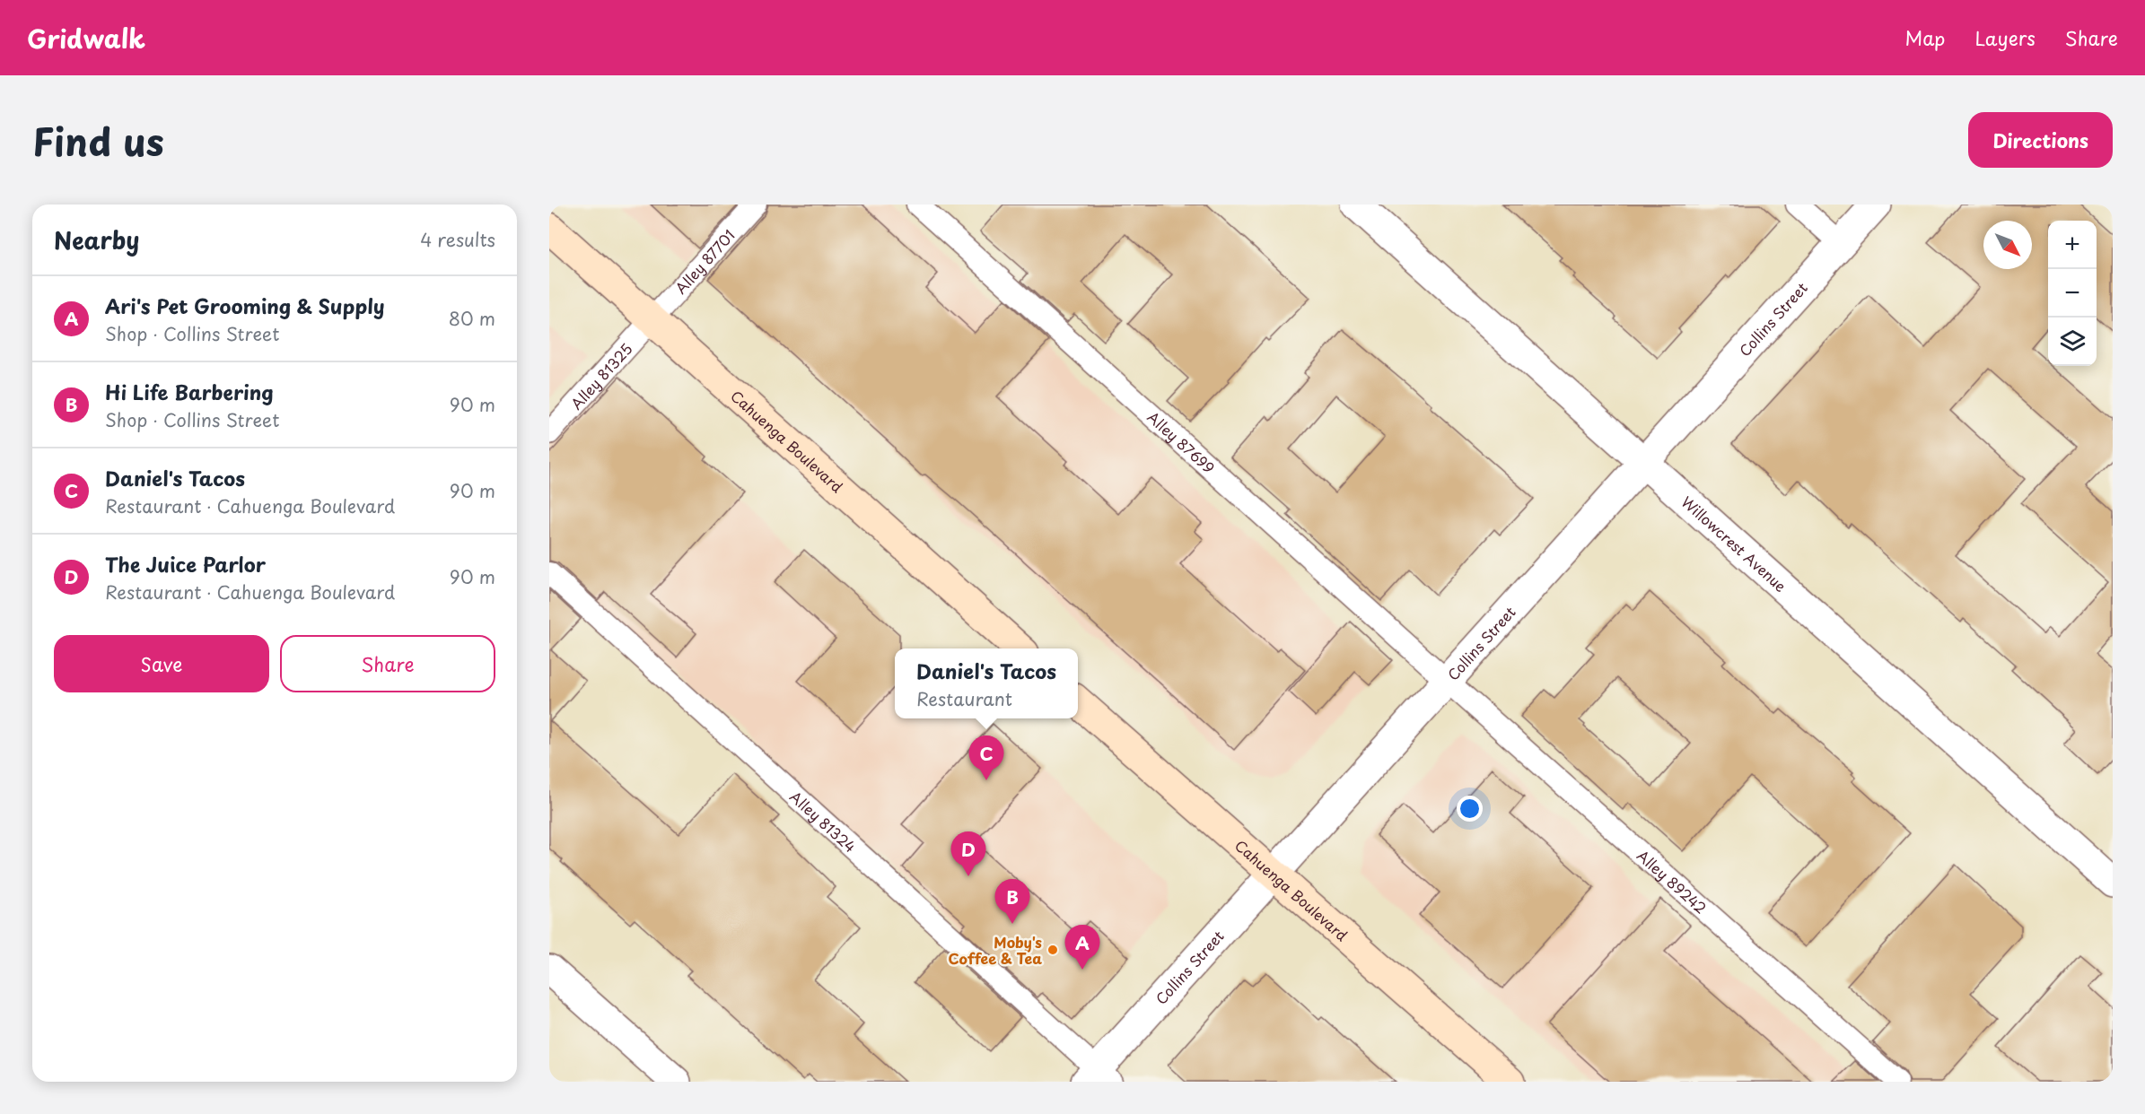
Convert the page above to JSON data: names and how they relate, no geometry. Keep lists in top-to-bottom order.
{
  "streets": {
    "main road": ["Cahuenga Boulevard"],
    "street": ["Collins Street", "Willowcrest Avenue"],
    "lane": [
      "Alley 87701",
      "Alley 81325",
      "Alley 87699",
      "Alley 81324",
      "Alley 89242"
    ]
  },
  "crossings": [
    ["Alley 87701", "Alley 81325"],
    ["Alley 87701", "Cahuenga Boulevard"],
    ["Collins Street", "Cahuenga Boulevard"],
    ["Collins Street", "Alley 87699"],
    ["Collins Street", "Willowcrest Avenue"],
    ["Collins Street", "Alley 81324"],
    ["Collins Street", "Alley 89242"],
    ["Alley 81325", "Cahuenga Boulevard"],
    ["Alley 87699", "Alley 89242"]
  ],
  "places": ["Moby's Coffee & Tea"],
  "north": "bottom right",
  "page": {
    "header": "Gridwalk",
    "nav": ["Map", "Layers", "Share"],
    "title": "Find us",
    "buttons": [
      "Directions",
      ["Save", "Share"]
    ],
    "heading": ["Nearby", "4 results"],
    "map_buttons": ["+", "−"],
    "list": [
      {
        "mark": "A",
        "name": "Ari's Pet Grooming & Supply",
        "note": "Shop · Collins Street",
        "value": "80 m"
      },
      {
        "mark": "B",
        "name": "Hi Life Barbering",
        "note": "Shop · Collins Street",
        "value": "90 m"
      },
      {
        "mark": "C",
        "name": "Daniel's Tacos",
        "note": "Restaurant · Cahuenga Boulevard",
        "value": "90 m"
      },
      {
        "mark": "D",
        "name": "The Juice Parlor",
        "note": "Restaurant · Cahuenga Boulevard",
        "value": "90 m"
      }
    ],
    "popup": ["Daniel's Tacos", "Restaurant"],
    "pins": [
      "C",
      "D",
      "B",
      "A"
    ]
  }
}
